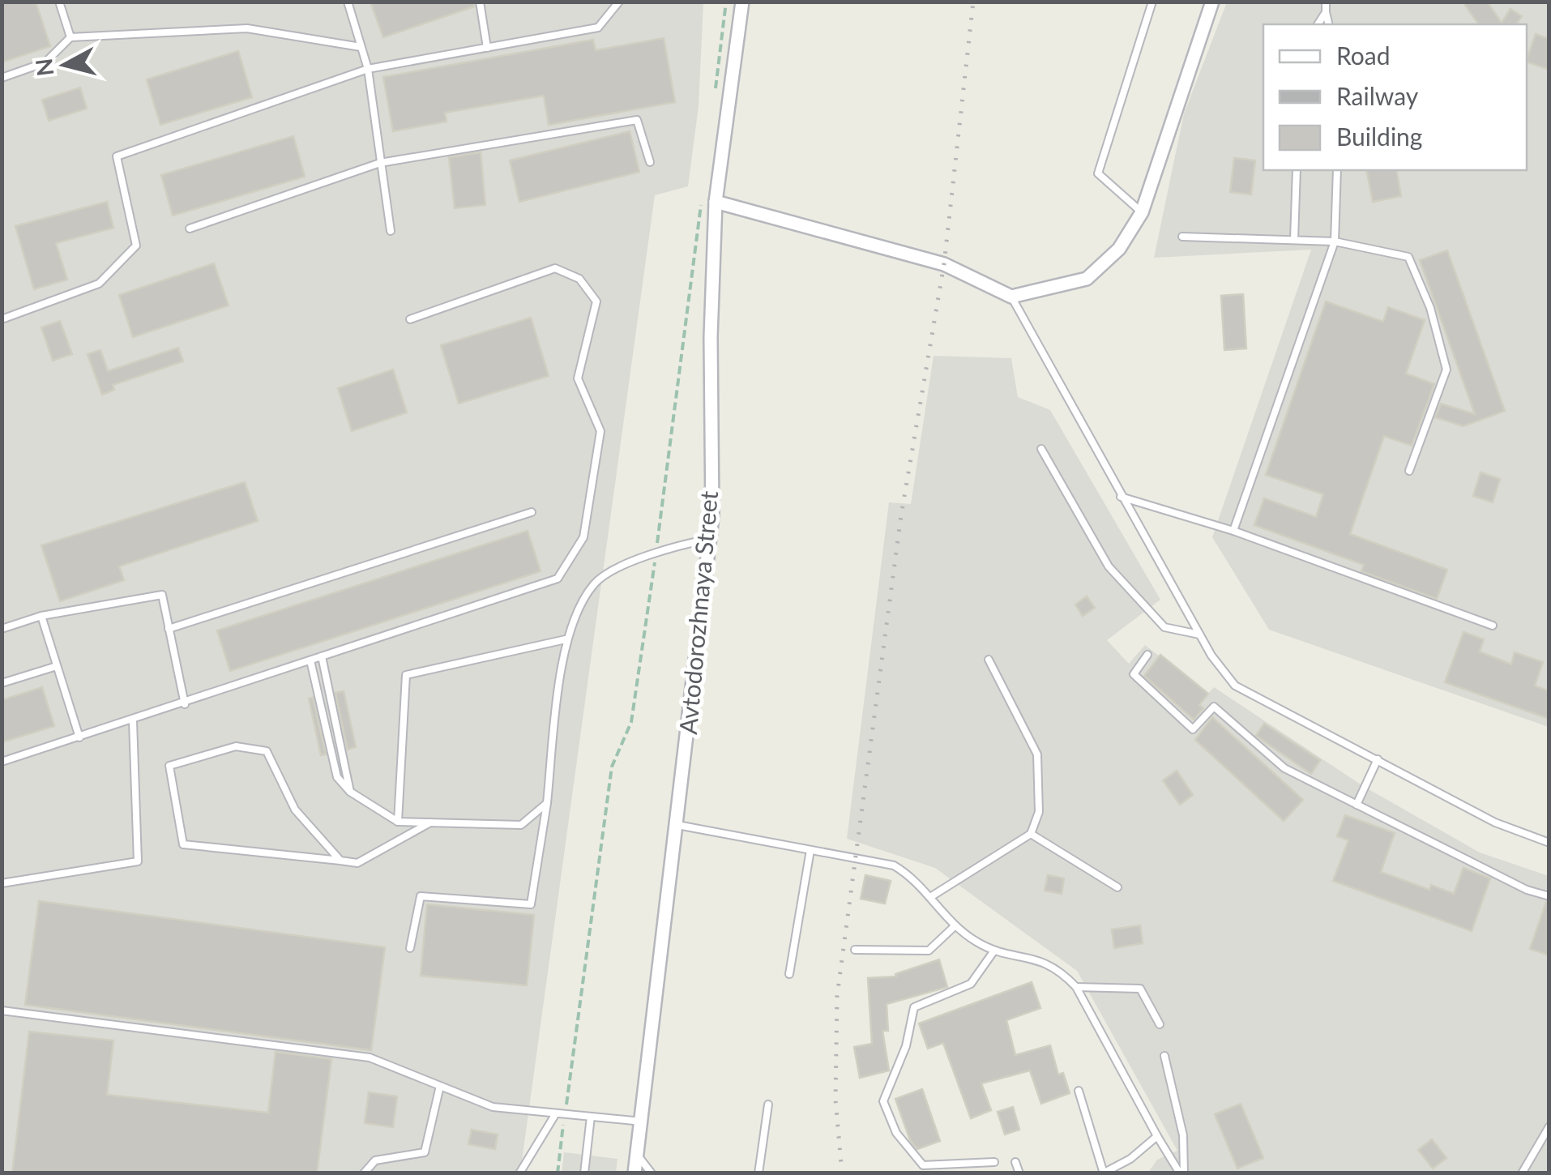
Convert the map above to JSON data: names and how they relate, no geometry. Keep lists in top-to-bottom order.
{
  "streets": {
    "street": ["Avtodorozhnaya Street"]
  },
  "legend": ["Road", "Railway", "Building"],
  "north": "left"
}
